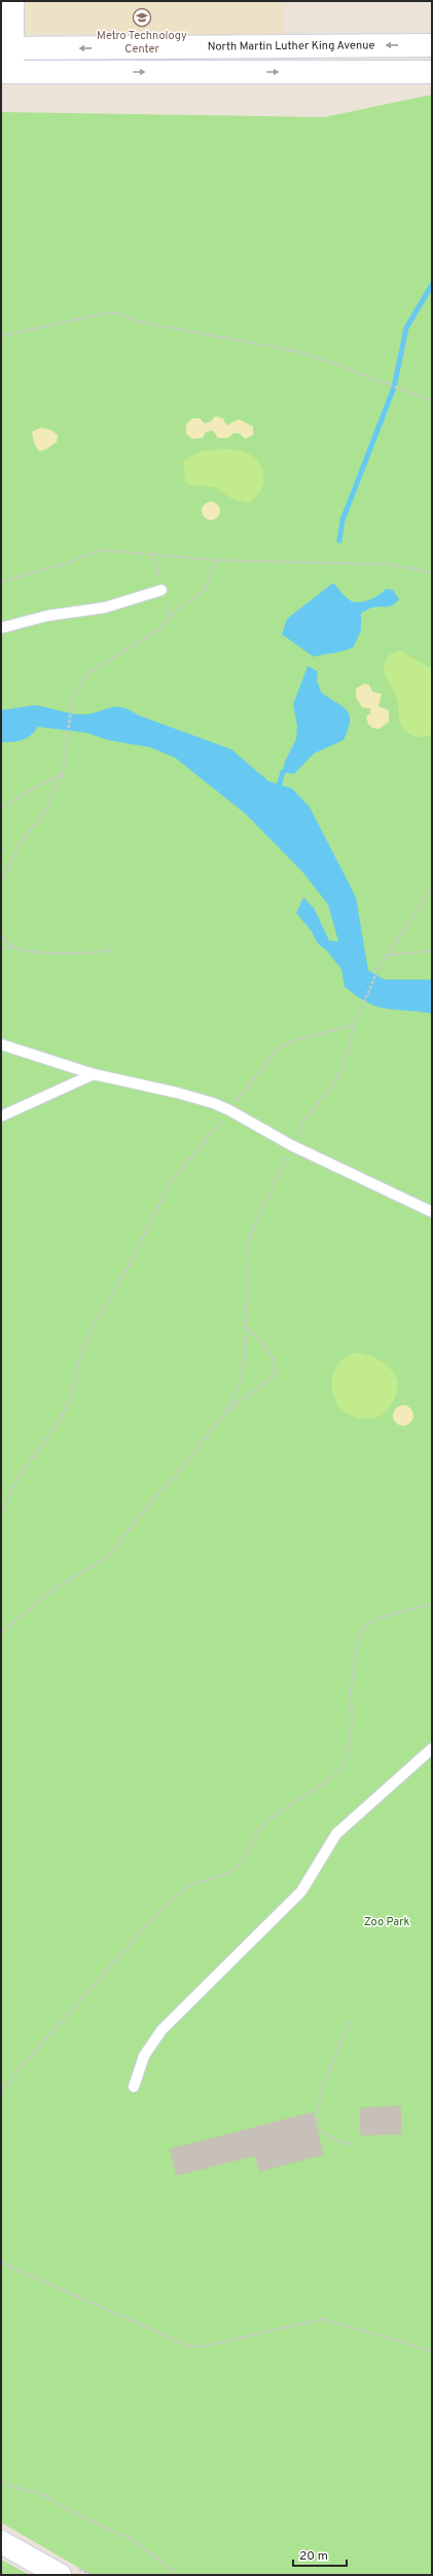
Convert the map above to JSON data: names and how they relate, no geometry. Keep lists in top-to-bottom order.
{
  "streets": {
    "main road": ["North Martin Luther King Avenue"]
  },
  "parks": ["Zoo Park"],
  "places": {
    "school or university": ["Metro Technology Center"]
  },
  "scale_bar": "20 m"
}
